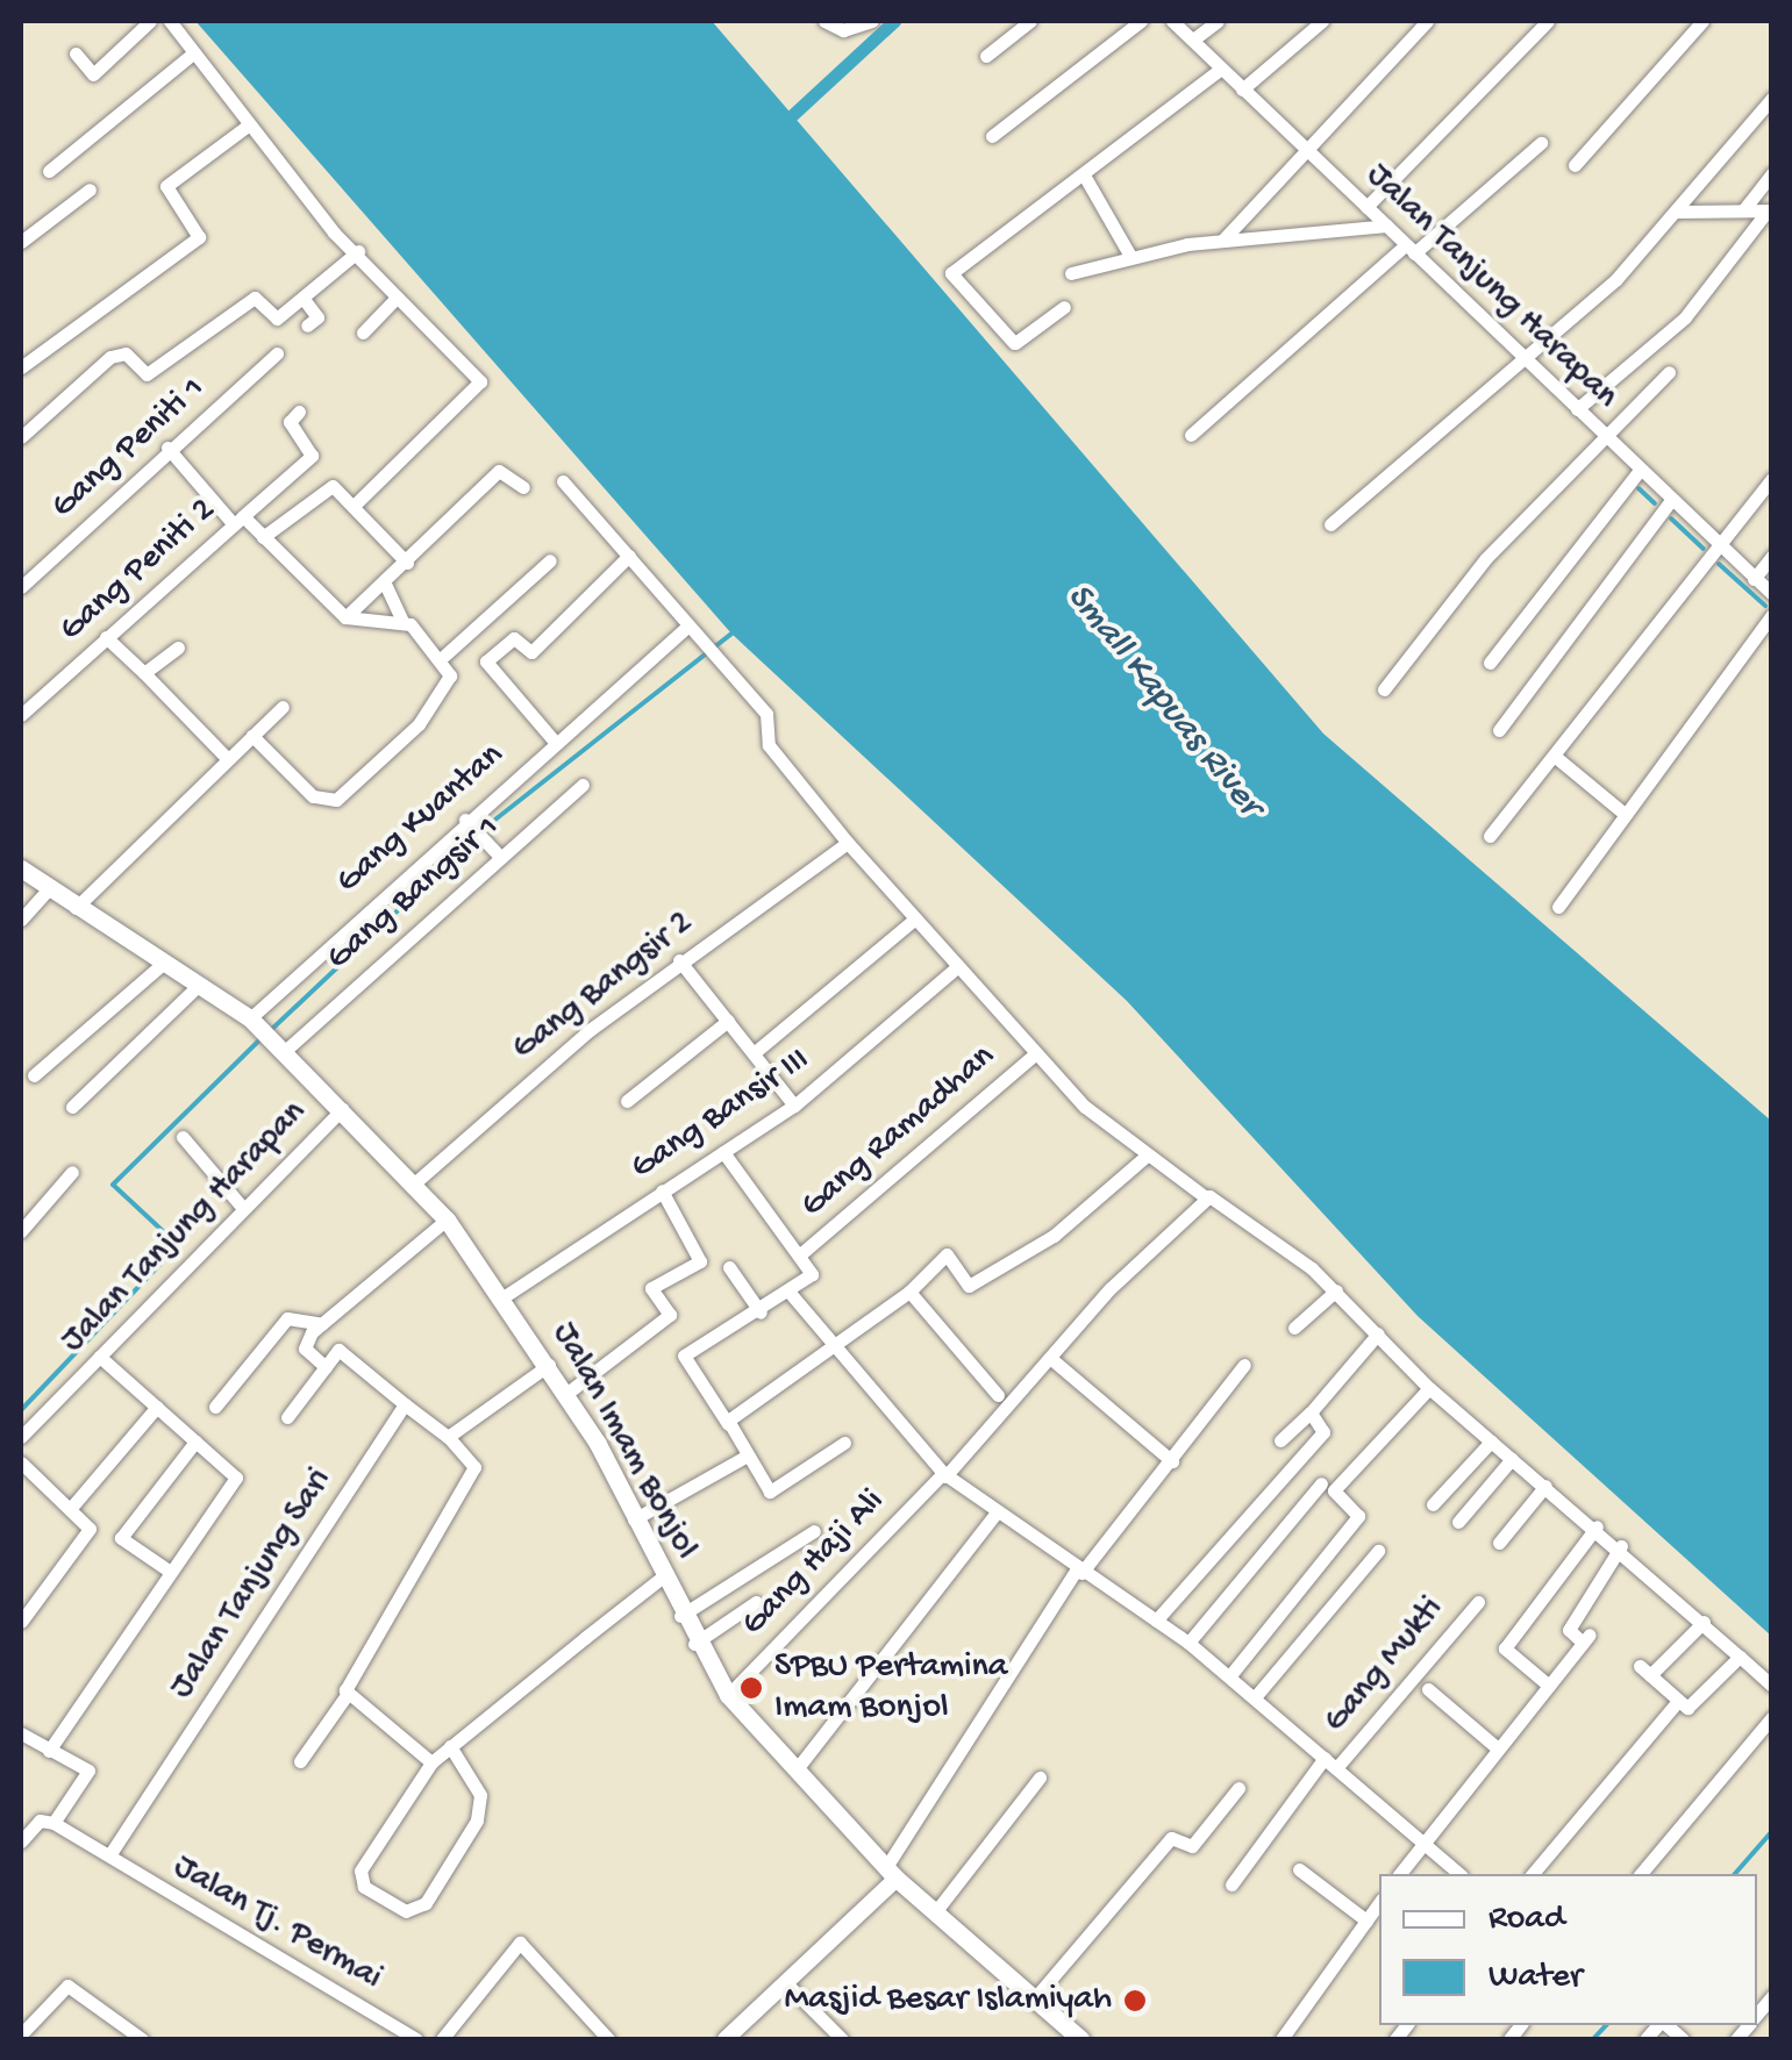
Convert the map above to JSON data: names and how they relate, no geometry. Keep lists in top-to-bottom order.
{
  "streets": {
    "main road": ["Jalan Imam Bonjol"],
    "street": [
      "Jalan Tanjung Harapan",
      "Gang Peniti 1",
      "Gang Peniti 2",
      "Gang Kuantan",
      "Gang Bangsir 1",
      "Gang Bangsir 2",
      "Gang Bansir III",
      "Gang Ramadhan",
      "Gang Haji Ali",
      "Jalan Tanjung Sari",
      "Gang Mukti",
      "Jalan Tj. Permai"
    ]
  },
  "crossings": [
    ["Jalan Tanjung Harapan", "Jalan Imam Bonjol"],
    ["Gang Kuantan", "Jalan Imam Bonjol"],
    ["Gang Bangsir 1", "Jalan Imam Bonjol"],
    ["Gang Bangsir 2", "Jalan Imam Bonjol"],
    ["Gang Bansir III", "Jalan Imam Bonjol"],
    ["Jalan Imam Bonjol", "Gang Haji Ali"],
    ["Jalan Tanjung Sari", "Jalan Tj. Permai"]
  ],
  "water": ["Small Kapuas River"],
  "places": ["SPBU Pertamina Imam Bonjol", "Masjid Besar Islamiyah"],
  "legend": ["Road", "Water"]
}
